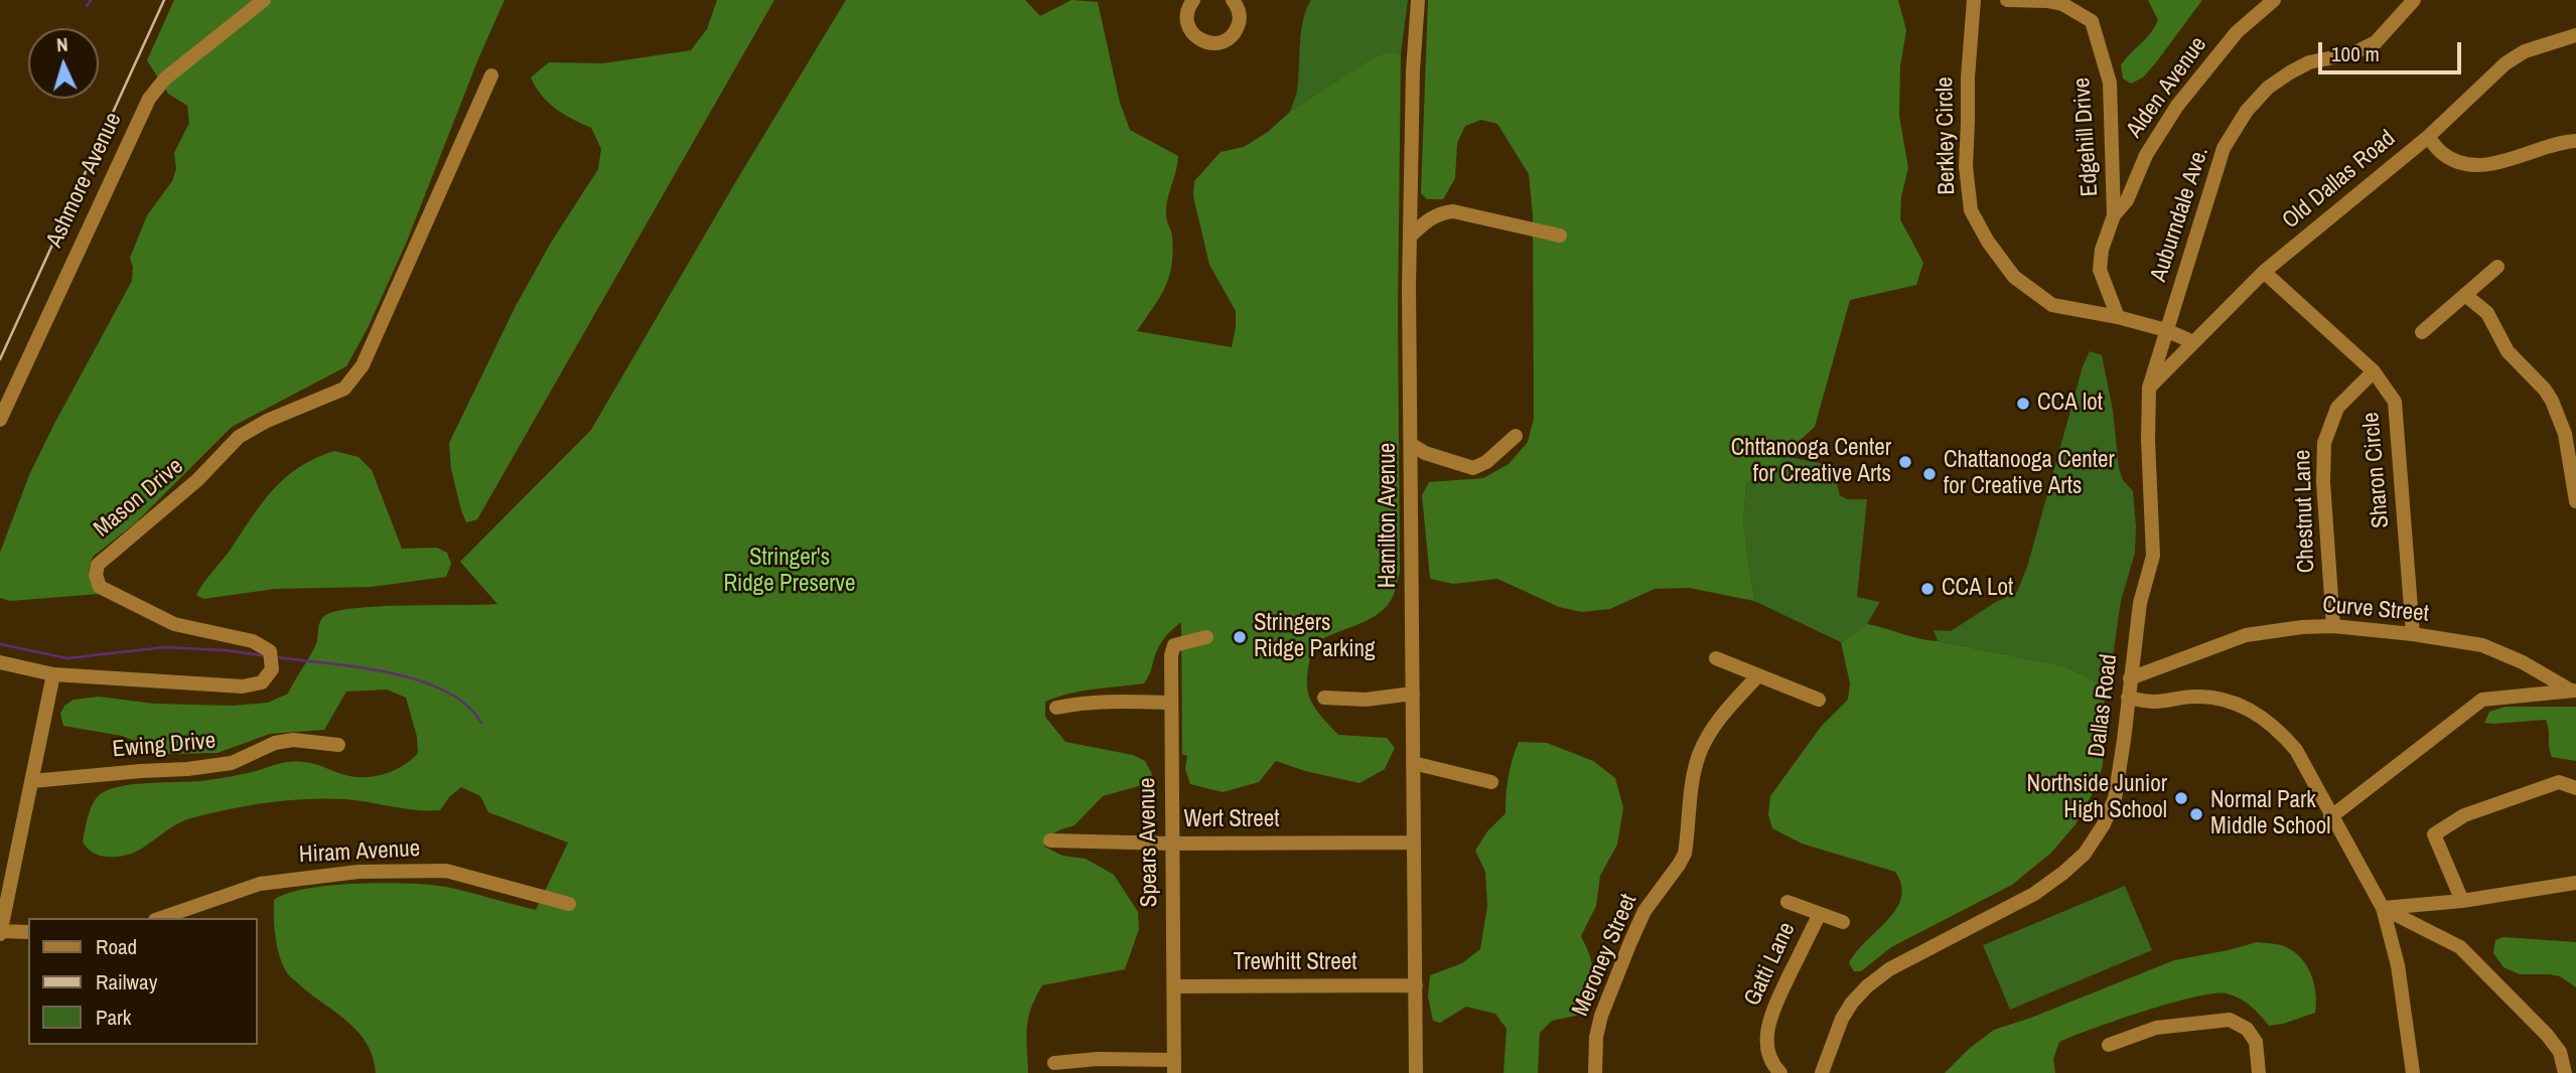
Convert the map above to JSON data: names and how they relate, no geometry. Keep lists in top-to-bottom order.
{
  "streets": {
    "street": [
      "Alden Avenue",
      "Berkley Circle",
      "Edgehill Drive",
      "Ashmore Avenue",
      "Old Dallas Road",
      "Auburndale Ave.",
      "Sharon Circle",
      "Mason Drive",
      "Chestnut Lane",
      "Hamilton Avenue",
      "Curve Street",
      "Dallas Road",
      "Ewing Drive",
      "Wert Street",
      "Spears Avenue",
      "Hiram Avenue",
      "Meroney Street",
      "Trewhitt Street",
      "Gatti Lane"
    ]
  },
  "crossings": [
    ["Alden Avenue", "Edgehill Drive"],
    ["Berkley Circle", "Old Dallas Road"],
    ["Berkley Circle", "Auburndale Ave."],
    ["Berkley Circle", "Dallas Road"],
    ["Old Dallas Road", "Sharon Circle"],
    ["Old Dallas Road", "Dallas Road"],
    ["Auburndale Ave.", "Dallas Road"],
    ["Sharon Circle", "Chestnut Lane"],
    ["Sharon Circle", "Curve Street"],
    ["Chestnut Lane", "Curve Street"],
    ["Hamilton Avenue", "Wert Street"],
    ["Hamilton Avenue", "Trewhitt Street"],
    ["Curve Street", "Dallas Road"],
    ["Wert Street", "Spears Avenue"],
    ["Spears Avenue", "Trewhitt Street"]
  ],
  "parks": ["Stringer's Ridge Preserve"],
  "places": [
    "CCA lot",
    "Chttanooga Center for Creative Arts",
    "Chattanooga Center for Creative Arts",
    "CCA Lot",
    "Stringers Ridge Parking",
    "Northside Junior High School",
    "Normal Park Middle School"
  ],
  "legend": ["Road", "Railway", "Park"],
  "scale_bar": "100 m",
  "north": "top"
}
